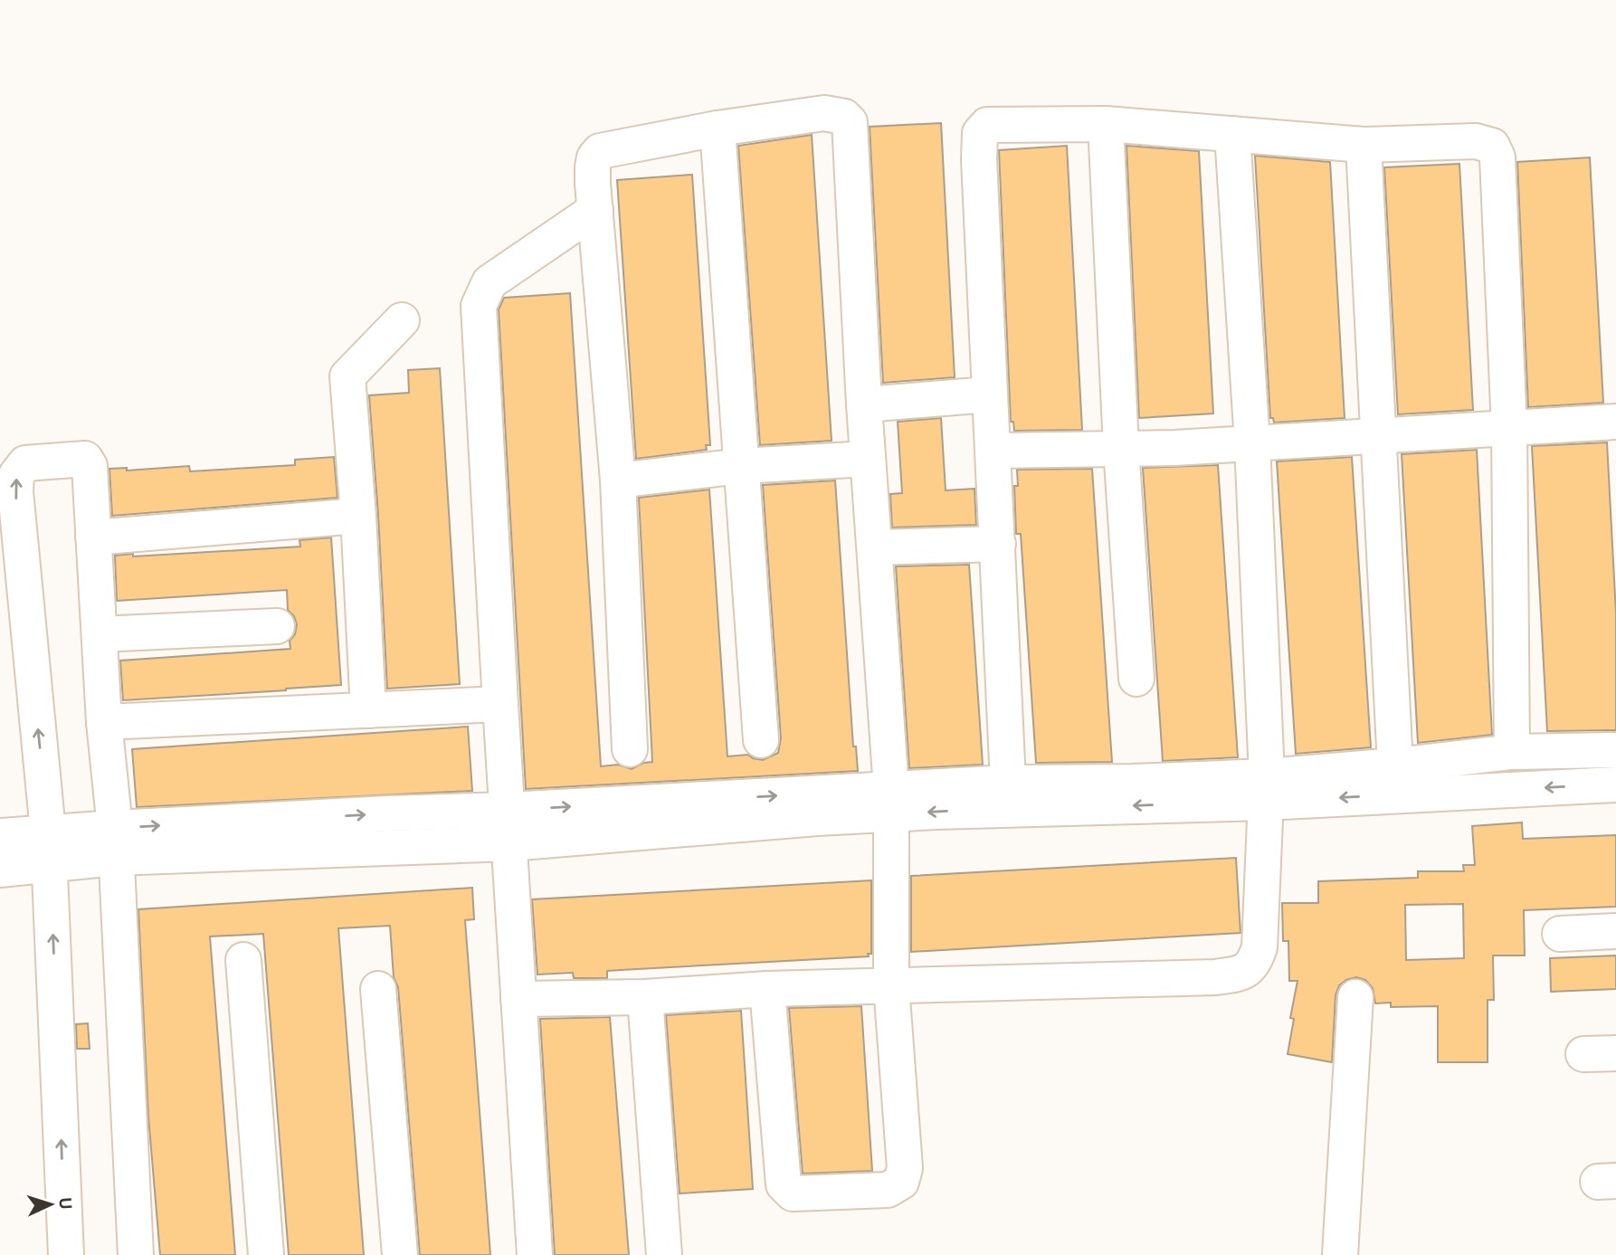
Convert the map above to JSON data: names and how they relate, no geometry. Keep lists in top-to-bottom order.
{
  "north": "right"
}
